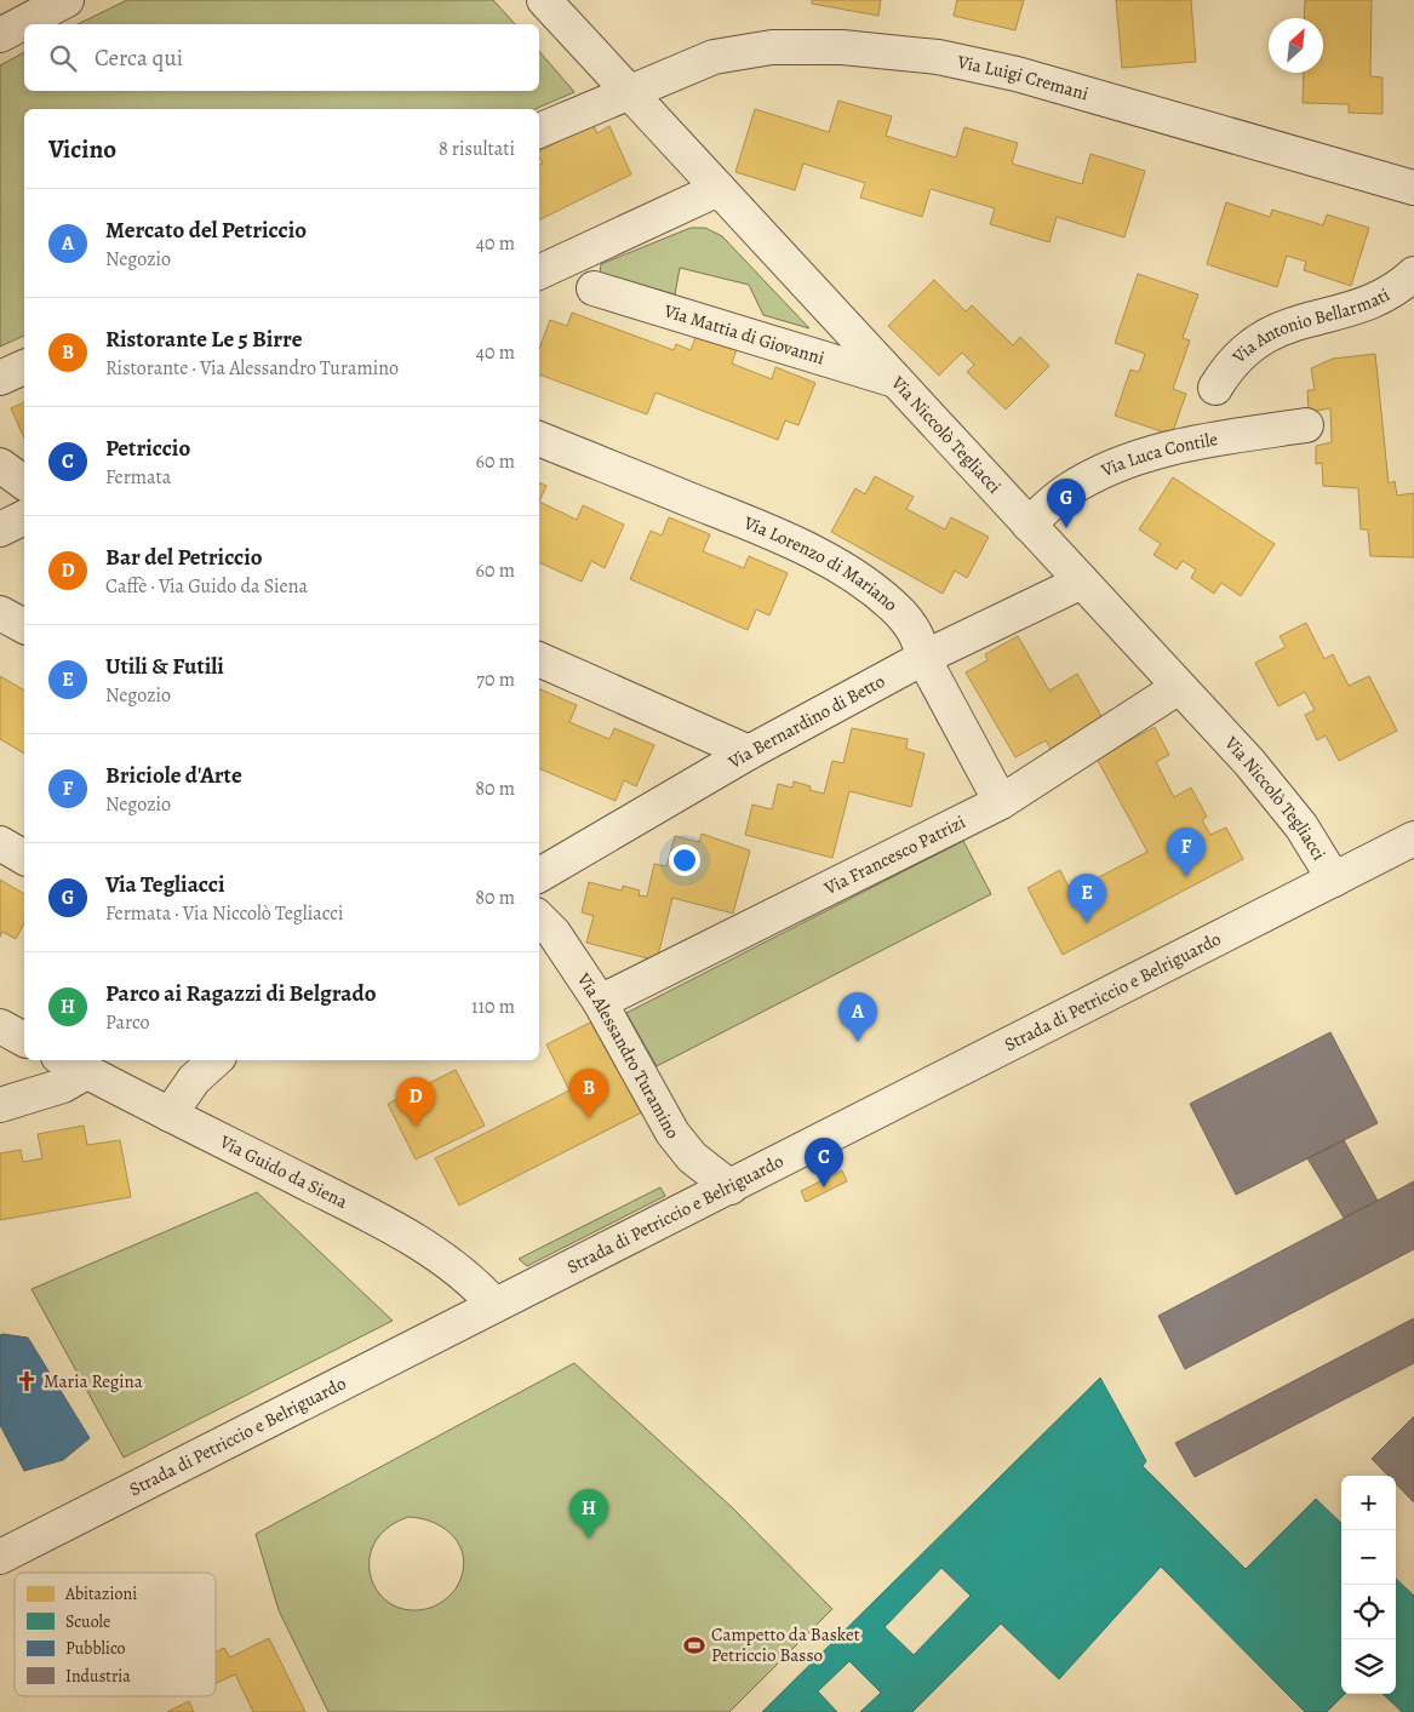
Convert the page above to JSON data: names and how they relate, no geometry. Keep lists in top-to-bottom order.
{
  "streets": {
    "street": [
      "Via Luigi Cremani",
      "Via Antonio Bellarmati",
      "Via Mattia di Giovanni",
      "Via Niccolò Tegliacci",
      "Via Luca Contile",
      "Via Lorenzo di Mariano",
      "Via Bernardino di Betto",
      "Via Francesco Patrizi",
      "Strada di Petriccio e Belriguardo",
      "Via Alessandro Turamino",
      "Via Guido da Siena"
    ]
  },
  "crossings": [
    ["Via Luigi Cremani", "Via Niccolò Tegliacci"],
    ["Via Mattia di Giovanni", "Via Niccolò Tegliacci"],
    ["Via Niccolò Tegliacci", "Via Luca Contile"],
    ["Via Niccolò Tegliacci", "Via Bernardino di Betto"],
    ["Via Niccolò Tegliacci", "Via Francesco Patrizi"],
    ["Via Niccolò Tegliacci", "Strada di Petriccio e Belriguardo"],
    ["Via Lorenzo di Mariano", "Via Bernardino di Betto"],
    ["Via Lorenzo di Mariano", "Via Francesco Patrizi"],
    ["Via Francesco Patrizi", "Via Alessandro Turamino"],
    ["Strada di Petriccio e Belriguardo", "Via Alessandro Turamino"],
    ["Strada di Petriccio e Belriguardo", "Via Guido da Siena"]
  ],
  "places": {
    "church": ["Maria Regina"],
    "sports": ["Campetto da Basket Petriccio Basso"]
  },
  "legend": [
    "Abitazioni",
    "Scuole",
    "Pubblico",
    "Industria"
  ],
  "north": "top right",
  "page": {
    "search": "Cerca qui",
    "heading": ["Vicino", "8 risultati"],
    "list": [
      {
        "mark": "A",
        "name": "Mercato del Petriccio",
        "note": "Negozio",
        "value": "40 m"
      },
      {
        "mark": "B",
        "name": "Ristorante Le 5 Birre",
        "note": "Ristorante · Via Alessandro Turamino",
        "value": "40 m"
      },
      {
        "mark": "C",
        "name": "Petriccio",
        "note": "Fermata",
        "value": "60 m"
      },
      {
        "mark": "D",
        "name": "Bar del Petriccio",
        "note": "Caffè · Via Guido da Siena",
        "value": "60 m"
      },
      {
        "mark": "E",
        "name": "Utili & Futili",
        "note": "Negozio",
        "value": "70 m"
      },
      {
        "mark": "F",
        "name": "Briciole d'Arte",
        "note": "Negozio",
        "value": "80 m"
      },
      {
        "mark": "G",
        "name": "Via Tegliacci",
        "note": "Fermata · Via Niccolò Tegliacci",
        "value": "80 m"
      },
      {
        "mark": "H",
        "name": "Parco ai Ragazzi di Belgrado",
        "note": "Parco",
        "value": "110 m"
      }
    ],
    "pins": [
      "G",
      "F",
      "E",
      "A",
      "B",
      "D",
      "C",
      "H"
    ],
    "map_buttons": ["+", "−"]
  }
}
